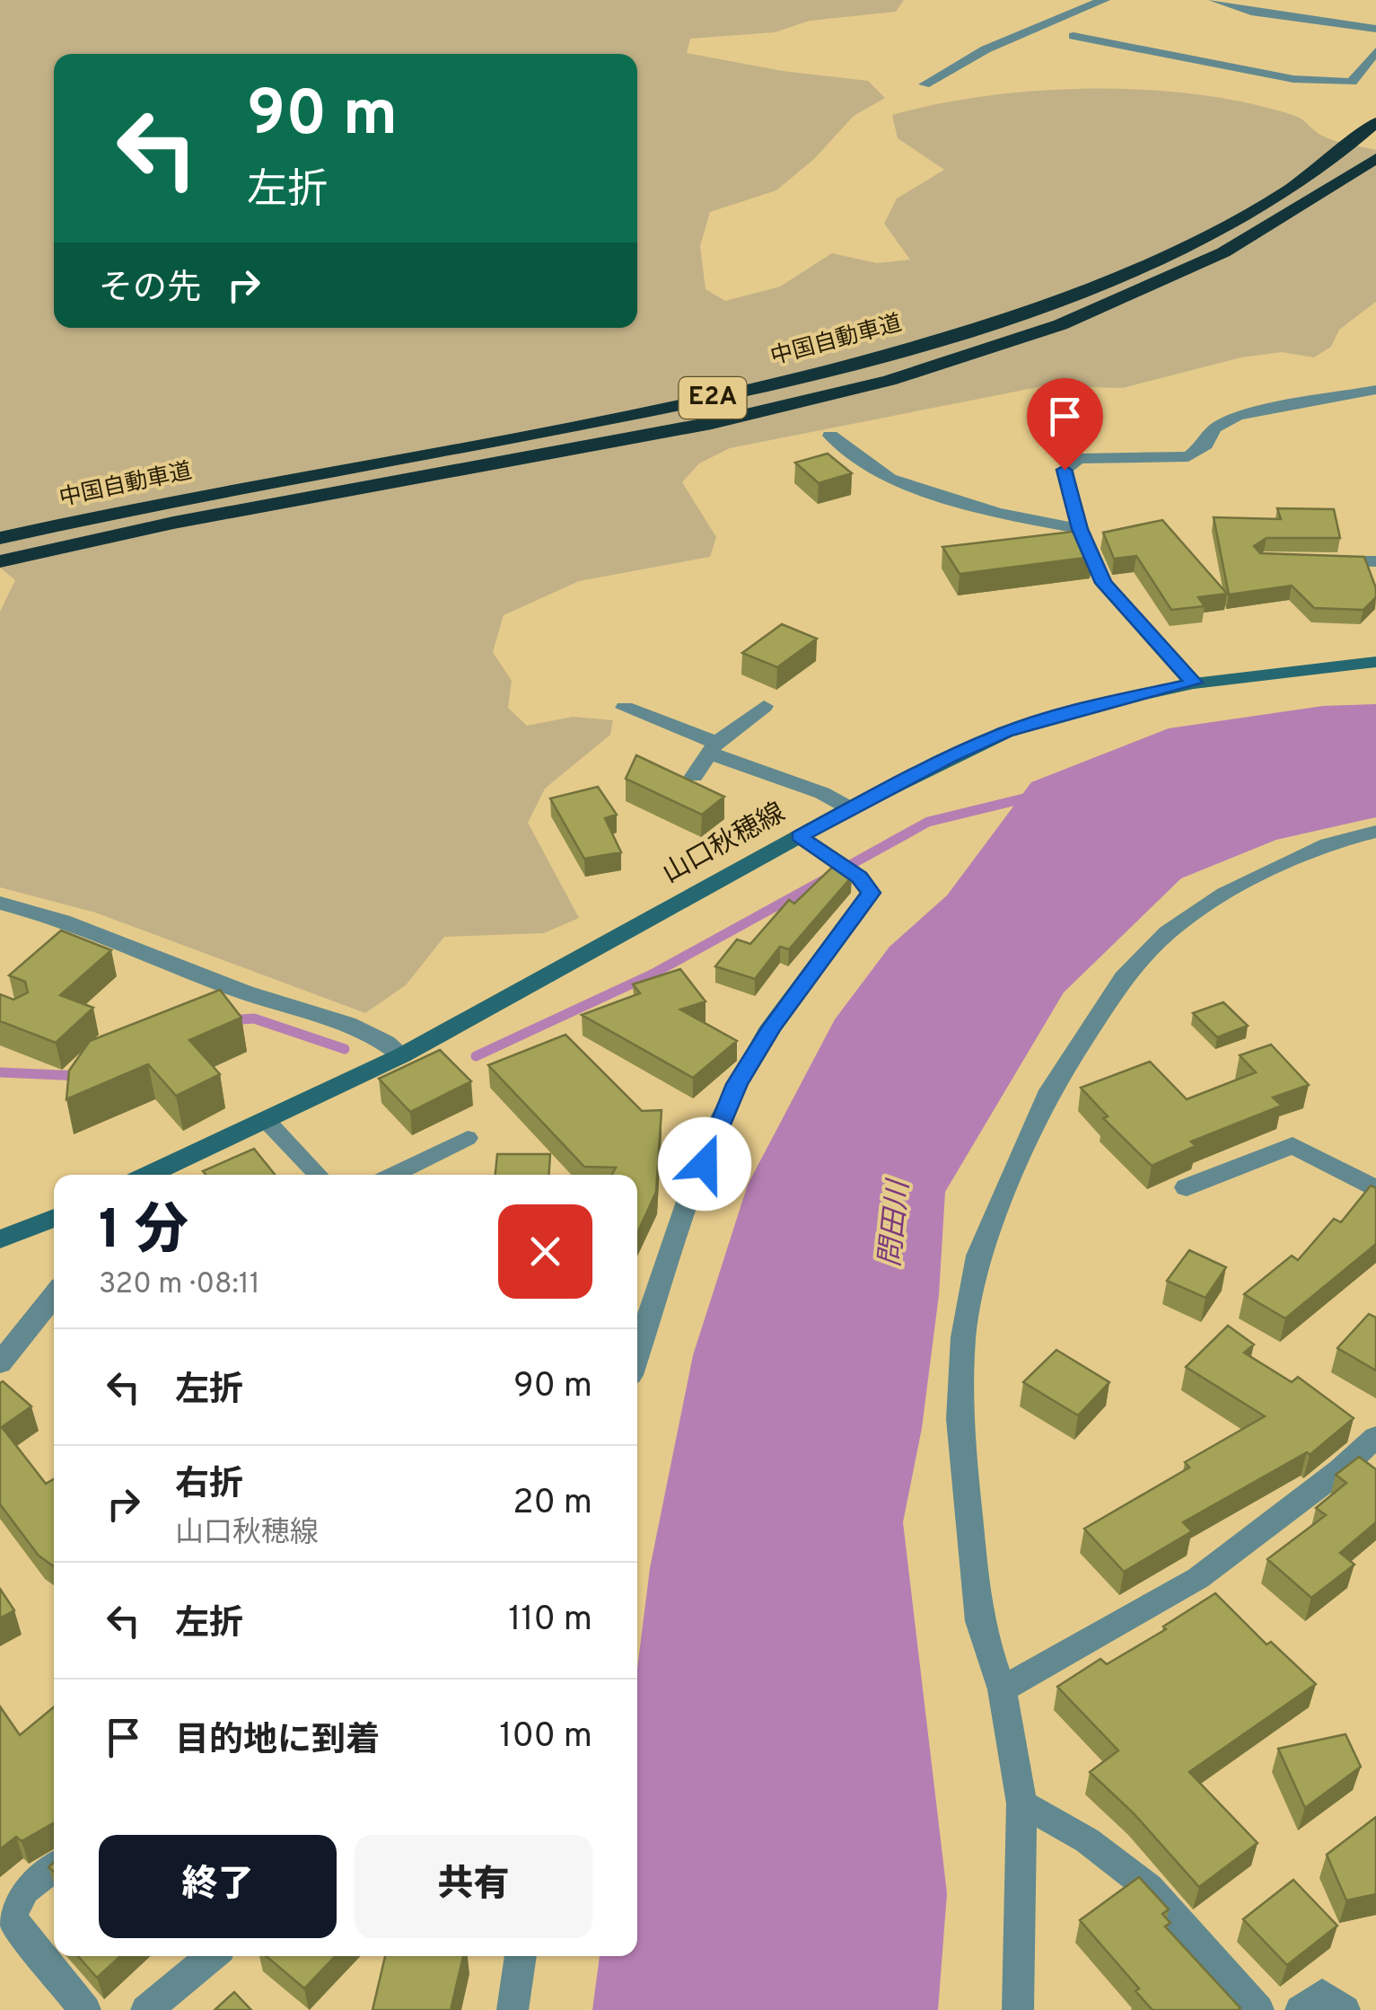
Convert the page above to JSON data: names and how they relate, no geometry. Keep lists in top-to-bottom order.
{
  "streets": {
    "highway": ["中国自動車道", "E2A"],
    "main road": ["山口秋穂線"]
  },
  "water": ["問田川"],
  "page": {
    "turn": ["90 m", "左折"],
    "then": "その先",
    "heading": ["1 分", "320 m · 08:11"],
    "list": [
      {
        "name": "左折",
        "value": "90 m"
      },
      {
        "name": "右折",
        "note": "山口秋穂線",
        "value": "20 m"
      },
      {
        "name": "左折",
        "value": "110 m"
      },
      {
        "name": "目的地に到着",
        "value": "100 m"
      }
    ],
    "buttons": ["終了", "共有"]
  }
}
